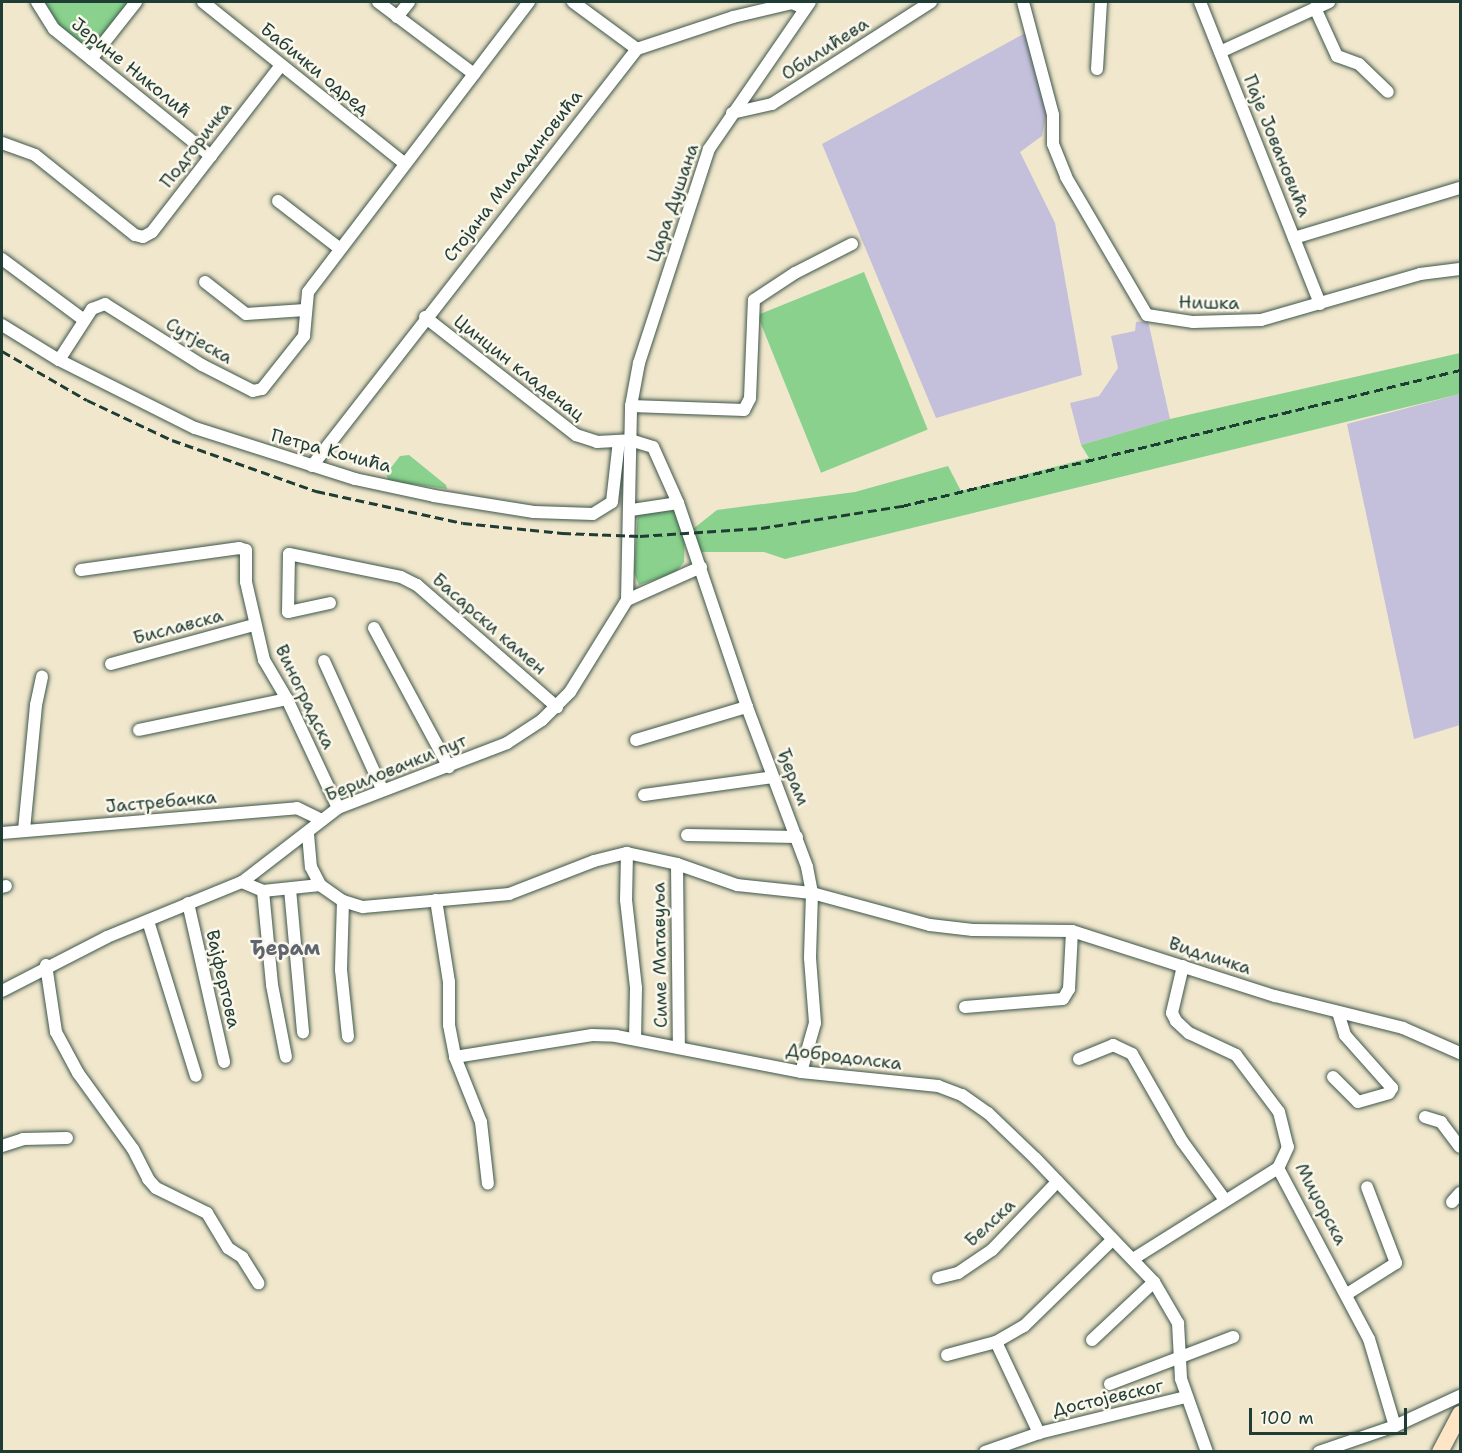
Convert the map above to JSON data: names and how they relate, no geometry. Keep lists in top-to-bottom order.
{
  "streets": {
    "street": [
      "Обилићева",
      "Јерине Николић",
      "Бабички одред",
      "Подгоричка",
      "Паје Јовановића",
      "Стојана Миладиновића",
      "Цара Душана",
      "Нишка",
      "Сутјеска",
      "Цинцин кладенац",
      "Петра Кочића",
      "Басарски камен",
      "Биславска",
      "Виноградска",
      "Бериловачки пут",
      "Ђерам",
      "Јастребачка",
      "Симе Матавуља",
      "Видличка",
      "Вајфертова",
      "Добродолска",
      "Миџорска",
      "Белска",
      "Достојевског"
    ]
  },
  "crossings": [
    ["Обилићева", "Цара Душана"],
    ["Јерине Николић", "Подгоричка"],
    ["Бабички одред", "Подгоричка"],
    ["Бабички одред", "Сутјеска"],
    ["Паје Јовановића", "Нишка"],
    ["Стојана Миладиновића", "Цинцин кладенац"],
    ["Стојана Миладиновића", "Петра Кочића"],
    ["Цара Душана", "Цинцин кладенац"],
    ["Цара Душана", "Петра Кочића"],
    ["Сутјеска", "Петра Кочића"],
    ["Цинцин кладенац", "Петра Кочића"],
    ["Басарски камен", "Бериловачки пут"],
    ["Биславска", "Виноградска"],
    ["Виноградска", "Бериловачки пут"],
    ["Бериловачки пут", "Јастребачка"],
    ["Бериловачки пут", "Вајфертова"],
    ["Ђерам", "Видличка"],
    ["Ђерам", "Добродолска"],
    ["Симе Матавуља", "Видличка"],
    ["Симе Матавуља", "Добродолска"],
    ["Видличка", "Миџорска"],
    ["Добродолска", "Белска"],
    ["Добродолска", "Достојевског"]
  ],
  "districts": ["Ђерам"],
  "scale_bar": "100 m"
}
